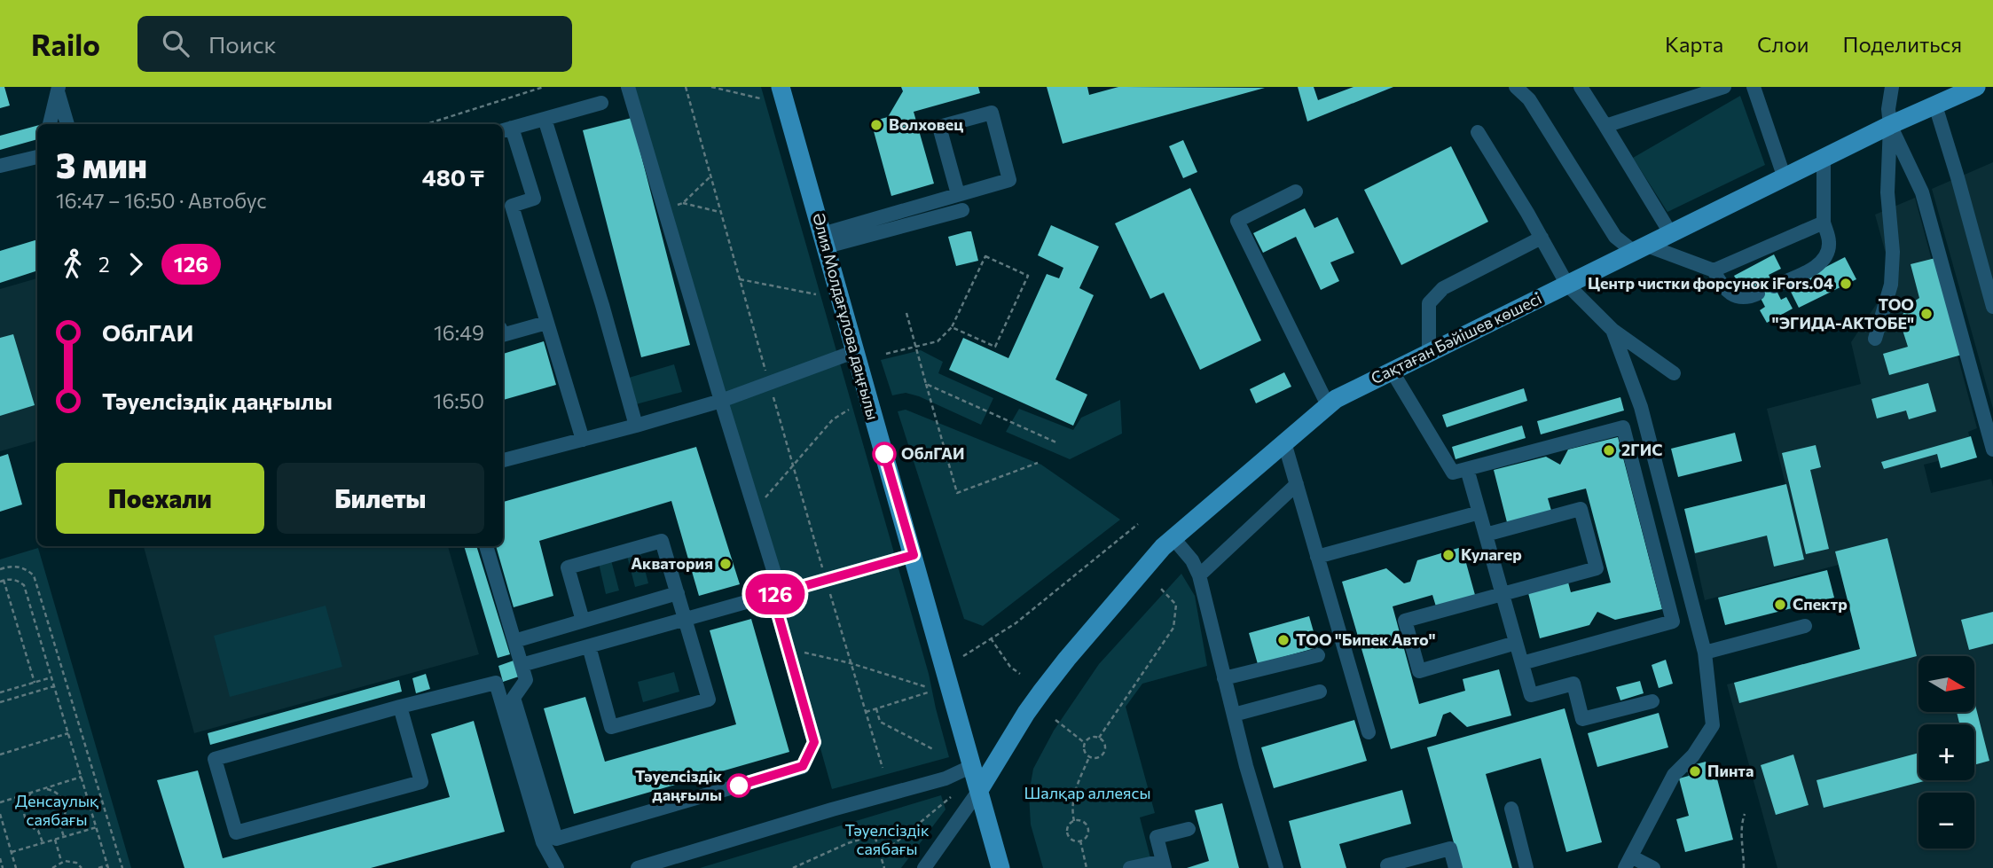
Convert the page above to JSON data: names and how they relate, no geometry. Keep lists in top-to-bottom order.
{
  "streets": {
    "main road": ["Әлия Молдағұлова даңғылы", "Сақтаған Бәйішев көшесі"]
  },
  "crossings": [
    ["Әлия Молдағұлова даңғылы", "Сақтаған Бәйішев көшесі"]
  ],
  "parks": ["Шалқар аллеясы", "Денсаулық саябағы", "Тәуелсіздік саябағы"],
  "places": [
    "Волховец",
    "Центр чистки форсунок iFors.04",
    "ТОО \"ЭГИДА-АКТОБЕ\"",
    "2ГИС",
    "ОблГАИ",
    "Кулагер",
    "Акватория",
    "Спектр",
    "ТОО \"Бипек Авто\"",
    "Пинта",
    "Тәуелсіздік даңғылы"
  ],
  "lines": ["bus line 126"],
  "north": "right",
  "page": {
    "header": "Railo",
    "search": "Поиск",
    "nav": ["Карта", "Слои", "Поделиться"],
    "on_map": "126",
    "heading": ["3 мин", "16:47 – 16:50 · Автобус", "480 ₸"],
    "legs": ["2", "126"],
    "list": [
      {
        "name": "ОблГАИ",
        "value": "16:49"
      },
      {
        "name": "Тәуелсіздік даңғылы",
        "value": "16:50"
      }
    ],
    "buttons": ["Поехали", "Билеты"],
    "map_buttons": ["+", "−"]
  }
}
